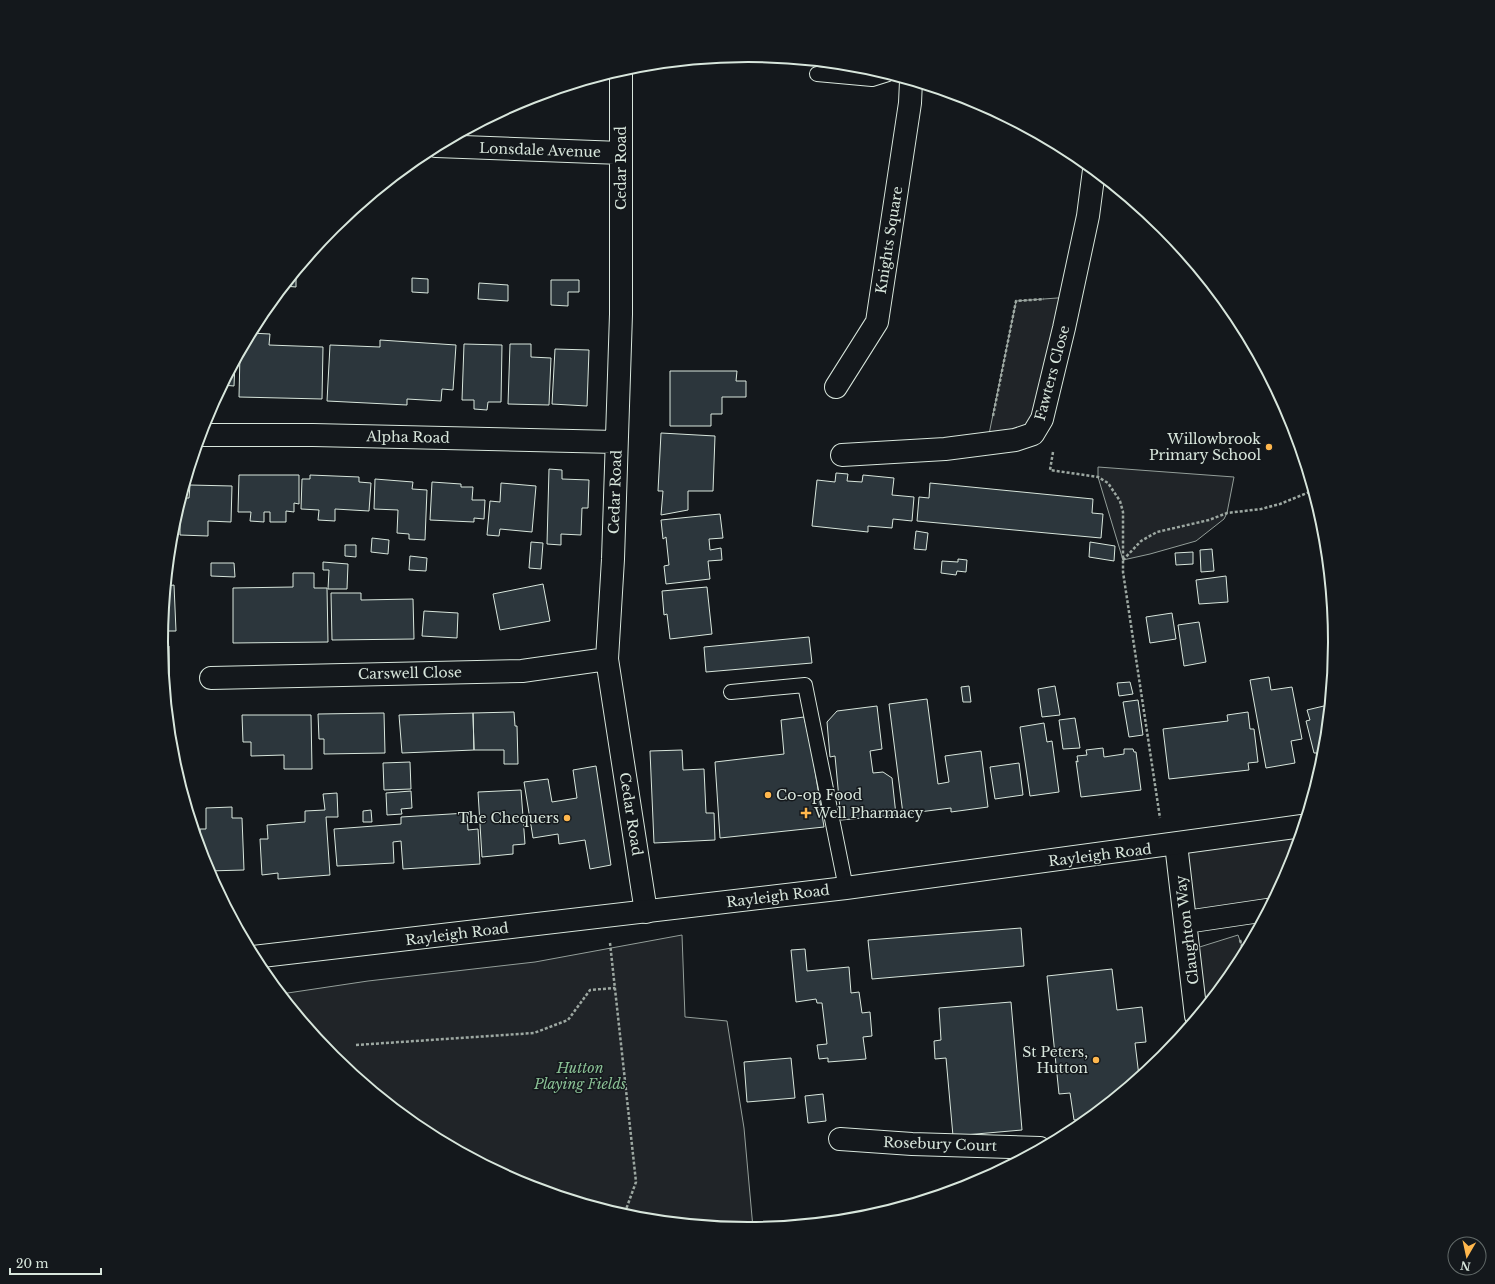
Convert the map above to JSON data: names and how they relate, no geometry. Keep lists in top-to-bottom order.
{
  "streets": {
    "street": [
      "Lonsdale Avenue",
      "Cedar Road",
      "Knights Square",
      "Fawters Close",
      "Alpha Road",
      "Carswell Close",
      "Rayleigh Road",
      "Claughton Way",
      "Rosebury Court"
    ]
  },
  "crossings": [
    ["Lonsdale Avenue", "Cedar Road"],
    ["Cedar Road", "Alpha Road"],
    ["Cedar Road", "Carswell Close"],
    ["Cedar Road", "Rayleigh Road"],
    ["Rayleigh Road", "Claughton Way"]
  ],
  "parks": ["Hutton Playing Fields"],
  "places": {
    "other": [
      "Willowbrook Primary School",
      "Co-op Food",
      "The Chequers",
      "St Peters, Hutton"
    ],
    "health": ["Well Pharmacy"]
  },
  "scale_bar": "20 m",
  "north": "bottom"
}
